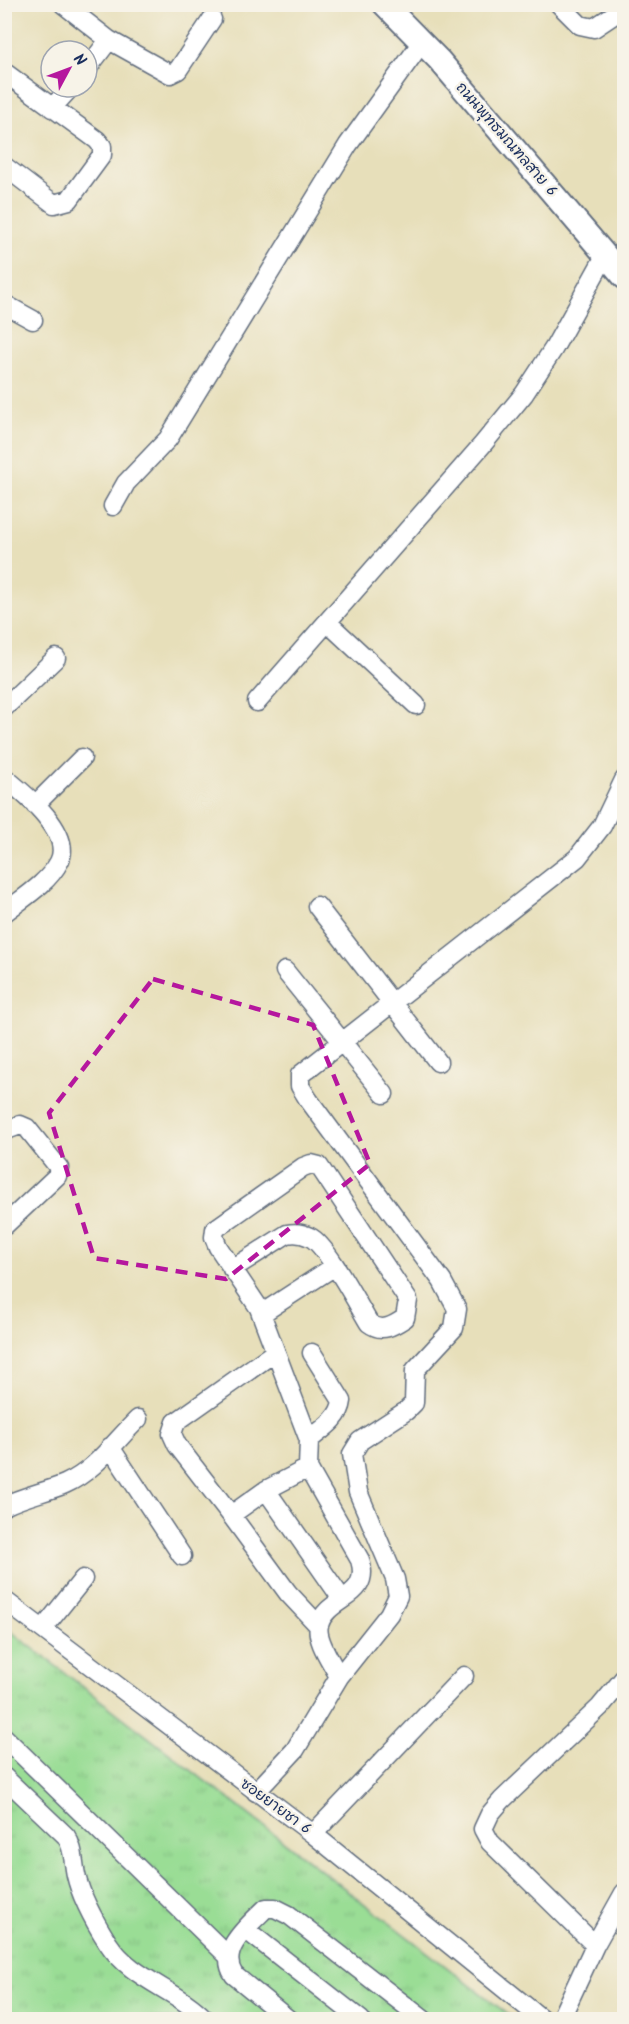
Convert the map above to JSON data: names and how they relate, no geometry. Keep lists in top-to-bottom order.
{
  "streets": {
    "main road": ["ถนนพุทธมณฑลสาย 6"],
    "street": ["ซอยยายชา 6"]
  },
  "north": "top right"
}
